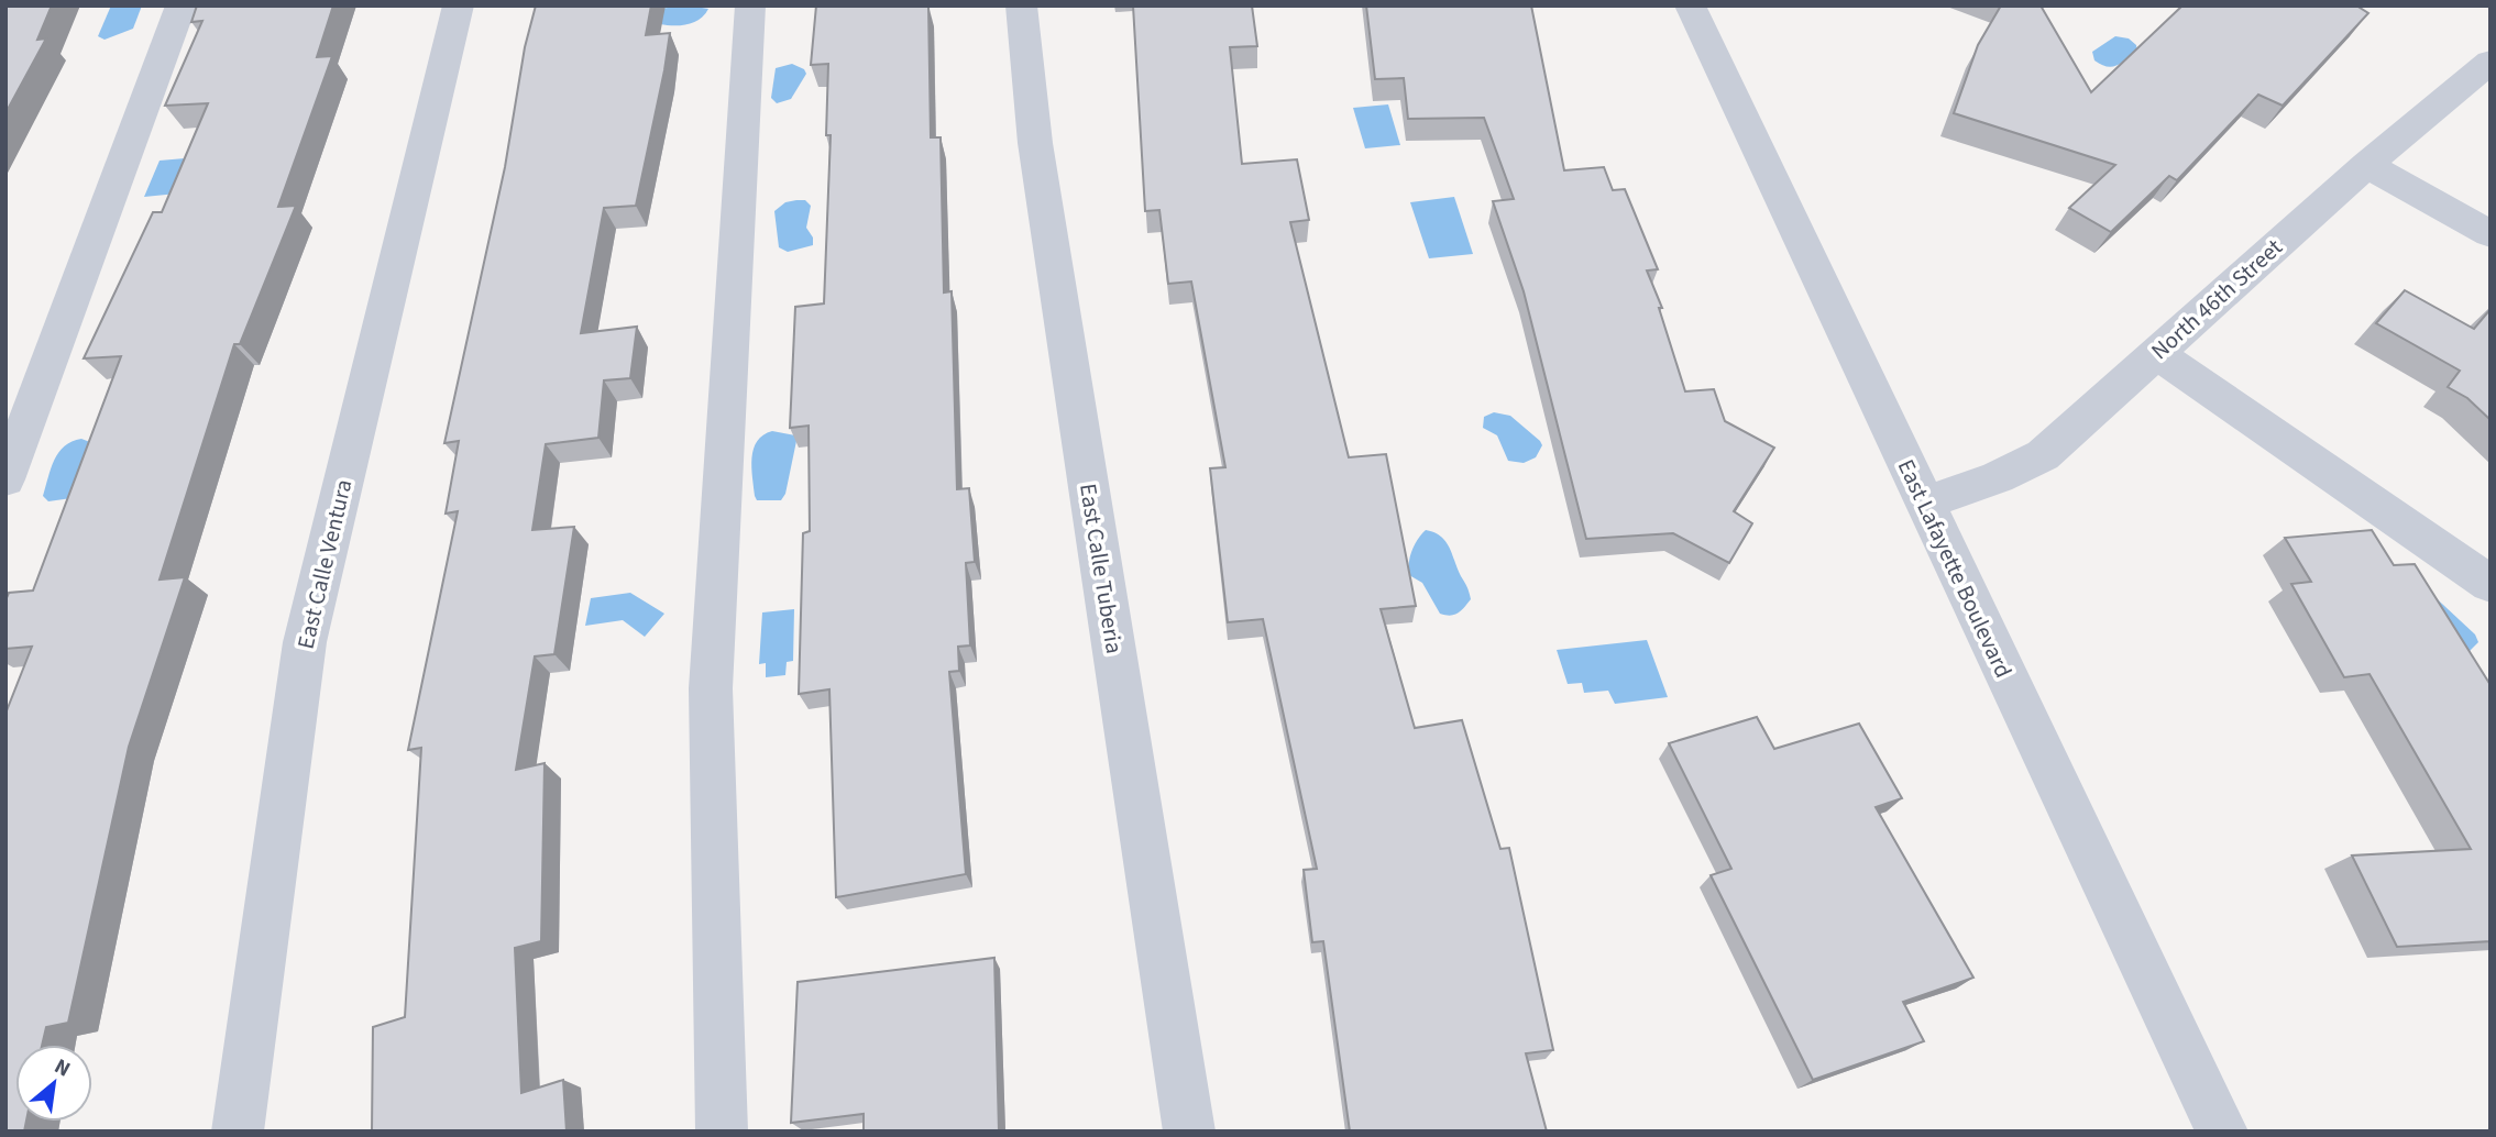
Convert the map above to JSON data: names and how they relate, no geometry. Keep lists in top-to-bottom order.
{
  "streets": {
    "street": [
      "North 46th Street",
      "East Calle Ventura",
      "East Calle Tuberia",
      "East Lafayette Boulevard"
    ]
  },
  "crossings": [
    ["North 46th Street", "East Lafayette Boulevard"]
  ],
  "north": "top right"
}
